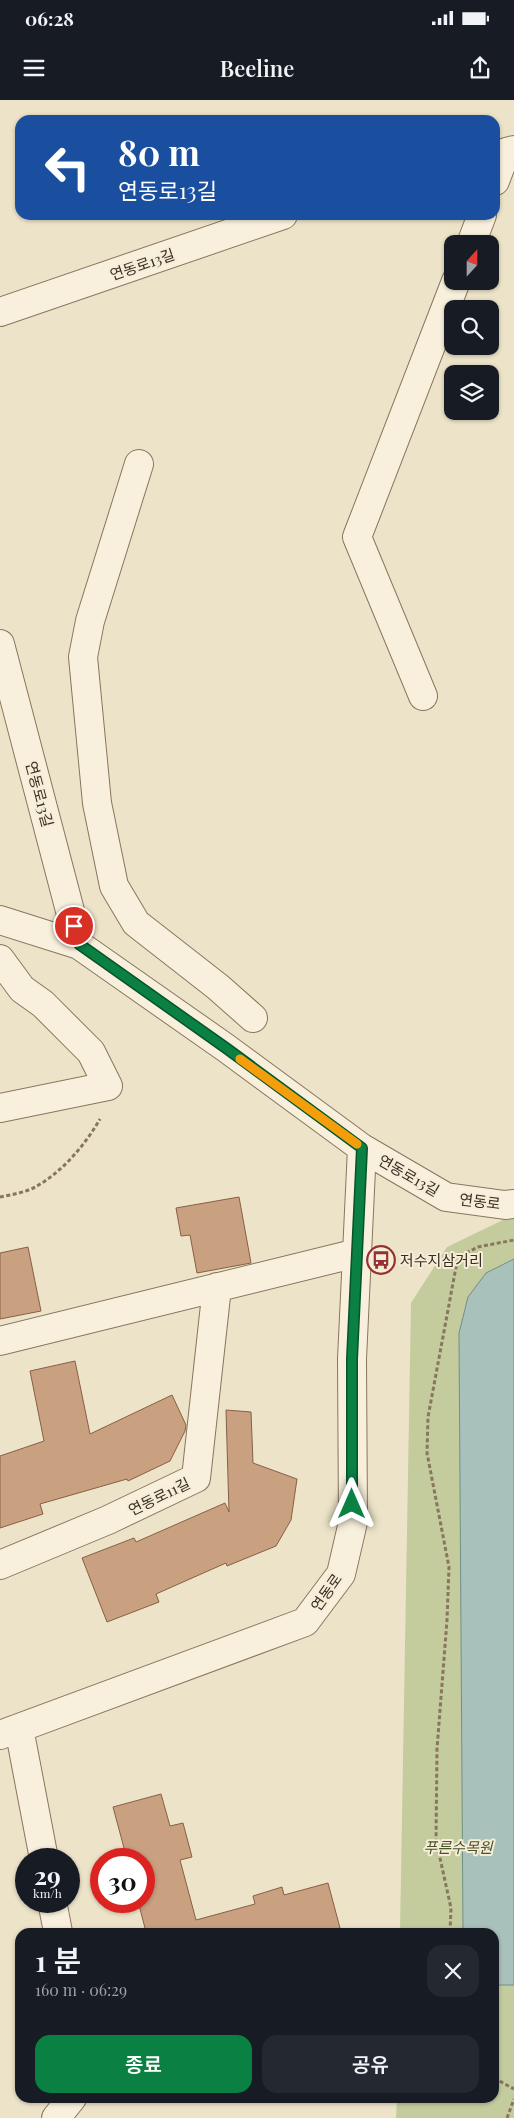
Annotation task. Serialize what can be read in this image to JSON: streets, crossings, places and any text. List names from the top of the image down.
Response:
{
  "streets": {
    "street": ["연동로13길", "연동로", "연동로11길"]
  },
  "crossings": [
    ["연동로13길", "연동로"]
  ],
  "parks": ["푸른수목원"],
  "places": {
    "bus stop": ["저수지삼거리"]
  },
  "north": "top",
  "page": {
    "status": "06:28",
    "header": "Beeline",
    "turn": ["80 m", "연동로13길"],
    "speed": "29 km/h",
    "limit": "30",
    "heading": ["1 분", "160 m · 06:29"],
    "buttons": ["종료", "공유"]
  }
}
